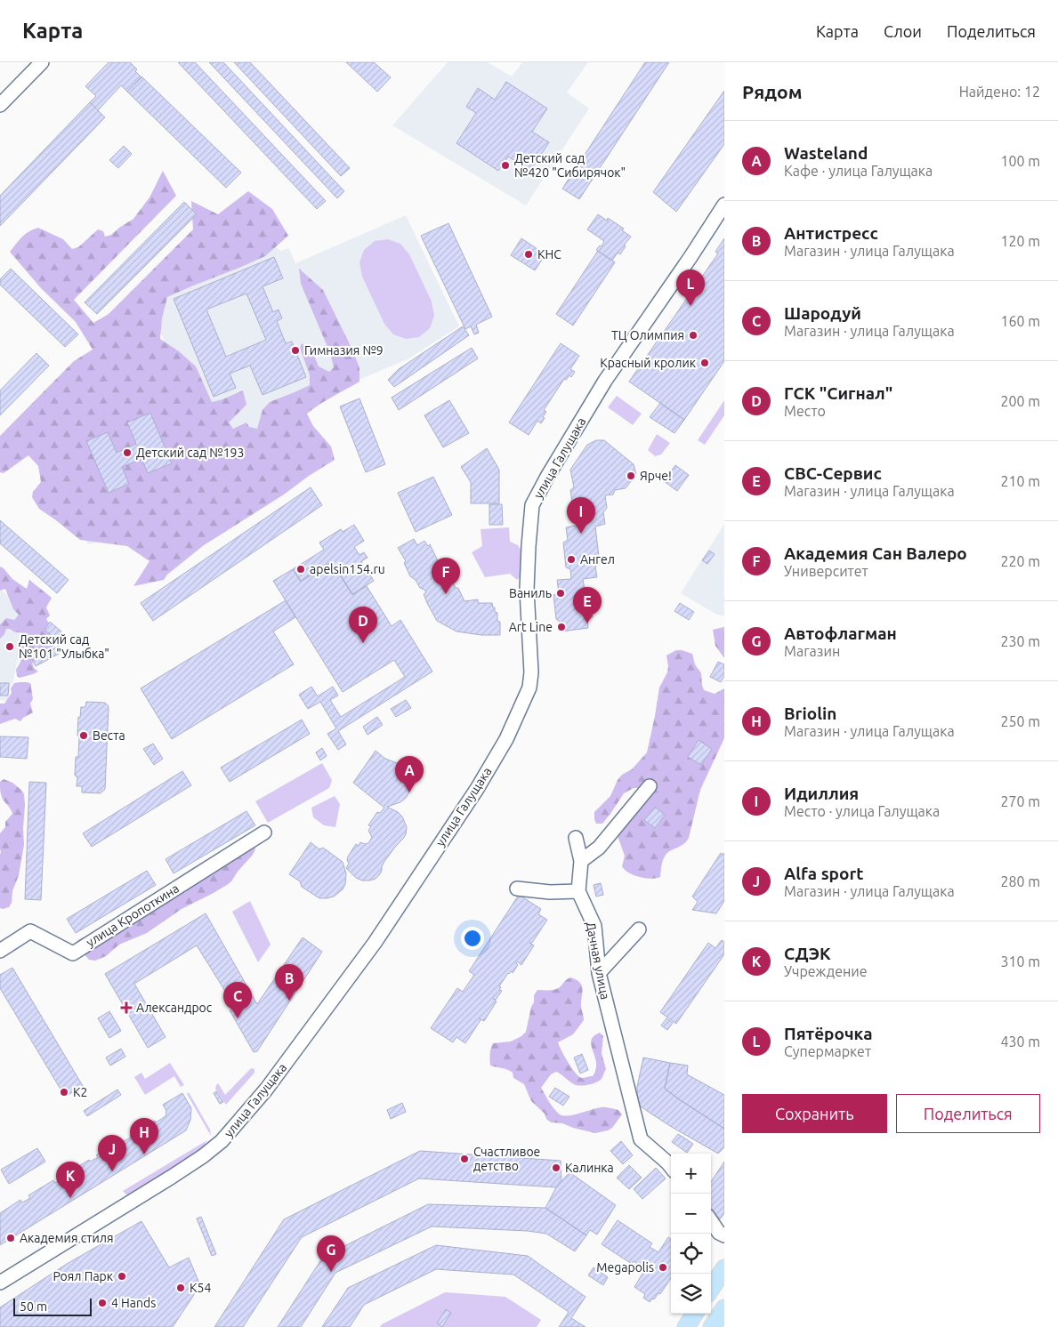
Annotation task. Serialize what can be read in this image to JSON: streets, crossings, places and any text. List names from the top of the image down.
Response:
{
  "streets": {
    "street": ["улица Галущака", "улица Кропоткина", "Дачная улица"]
  },
  "places": {
    "other": [
      "Детский сад №420 \"Сибирячок\"",
      "КНС",
      "ТЦ Олимпия",
      "Гимназия №9",
      "Красный кролик",
      "Детский сад №193",
      "Ярче!",
      "Ангел",
      "apelsin154.ru",
      "Ваниль",
      "Art Line",
      "Детский сад №101 \"Улыбка\"",
      "Веста",
      "К2",
      "Счастливое детство",
      "Калинка",
      "Академия стиля",
      "Megapolis",
      "Роял Парк",
      "К54",
      "4 Hands"
    ],
    "health": ["Александрос"]
  },
  "scale_bar": "50 m",
  "page": {
    "header": "Карта",
    "nav": ["Карта", "Слои", "Поделиться"],
    "heading": ["Рядом", "Найдено: 12"],
    "list": [
      {
        "mark": "A",
        "name": "Wasteland",
        "note": "Кафе · улица Галущака",
        "value": "100 m"
      },
      {
        "mark": "B",
        "name": "Антистресс",
        "note": "Магазин · улица Галущака",
        "value": "120 m"
      },
      {
        "mark": "C",
        "name": "Шародуй",
        "note": "Магазин · улица Галущака",
        "value": "160 m"
      },
      {
        "mark": "D",
        "name": "ГСК \"Сигнал\"",
        "note": "Место",
        "value": "200 m"
      },
      {
        "mark": "E",
        "name": "СВС-Сервис",
        "note": "Магазин · улица Галущака",
        "value": "210 m"
      },
      {
        "mark": "F",
        "name": "Академия Сан Валеро",
        "note": "Университет",
        "value": "220 m"
      },
      {
        "mark": "G",
        "name": "Автофлагман",
        "note": "Магазин",
        "value": "230 m"
      },
      {
        "mark": "H",
        "name": "Briolin",
        "note": "Магазин · улица Галущака",
        "value": "250 m"
      },
      {
        "mark": "I",
        "name": "Идиллия",
        "note": "Место · улица Галущака",
        "value": "270 m"
      },
      {
        "mark": "J",
        "name": "Alfa sport",
        "note": "Магазин · улица Галущака",
        "value": "280 m"
      },
      {
        "mark": "K",
        "name": "СДЭК",
        "note": "Учреждение",
        "value": "310 m"
      },
      {
        "mark": "L",
        "name": "Пятёрочка",
        "note": "Супермаркет",
        "value": "430 m"
      }
    ],
    "pins": [
      "L",
      "I",
      "F",
      "E",
      "D",
      "A",
      "B",
      "C",
      "H",
      "J",
      "K",
      "G"
    ],
    "buttons": ["Сохранить", "Поделиться"],
    "map_buttons": ["+", "−"],
    "scale": "50 m"
  }
}
